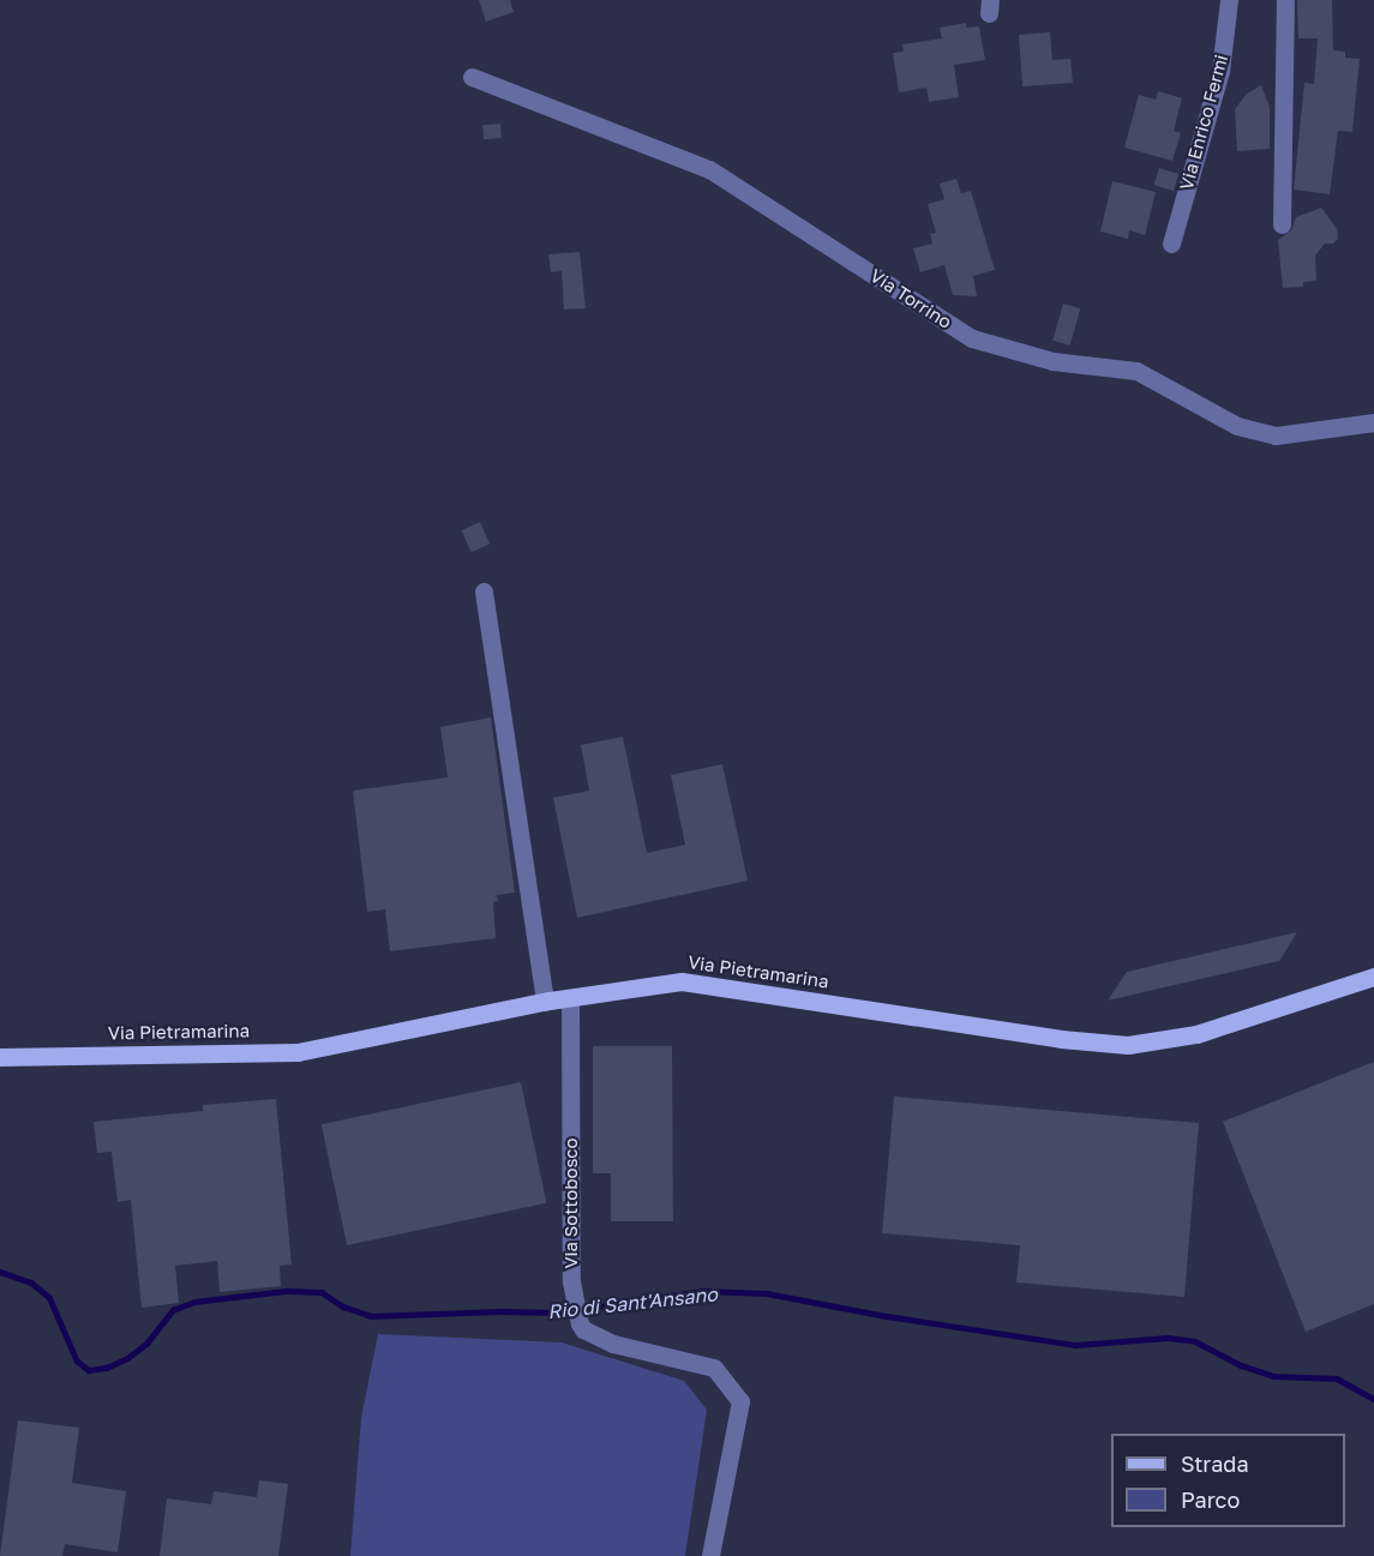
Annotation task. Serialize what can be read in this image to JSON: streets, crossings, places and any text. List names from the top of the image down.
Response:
{
  "streets": {
    "main road": ["Via Pietramarina"],
    "street": ["Via Enrico Fermi", "Via Torrino", "Via Sottobosco"]
  },
  "crossings": [
    ["Via Pietramarina", "Via Sottobosco"]
  ],
  "water": ["Rio di Sant'Ansano"],
  "legend": ["Strada", "Parco"]
}
